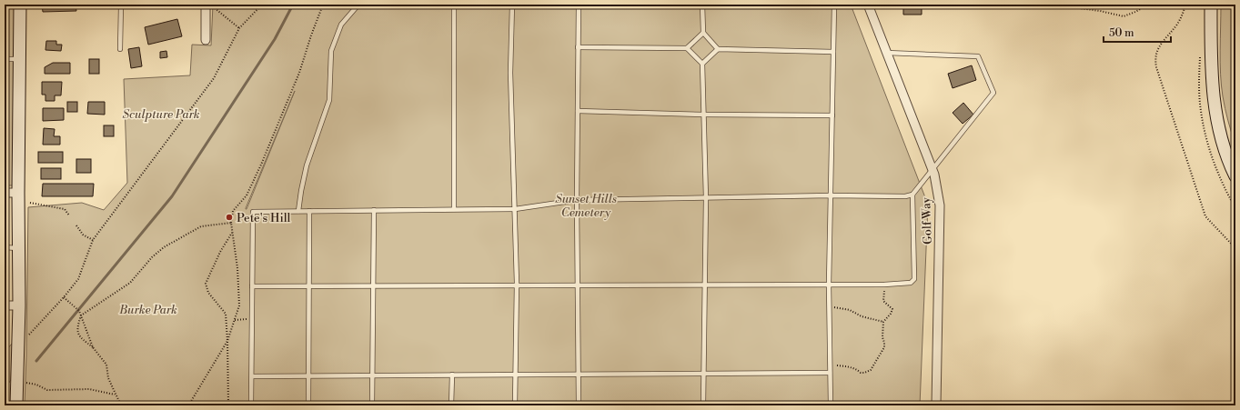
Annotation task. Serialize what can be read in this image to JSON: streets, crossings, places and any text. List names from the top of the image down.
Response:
{
  "streets": {
    "street": ["Golf Way"]
  },
  "parks": ["Sculpture Park", "Sunset Hills Cemetery", "Burke Park"],
  "places": ["Pete's Hill"],
  "scale_bar": "50 m"
}
